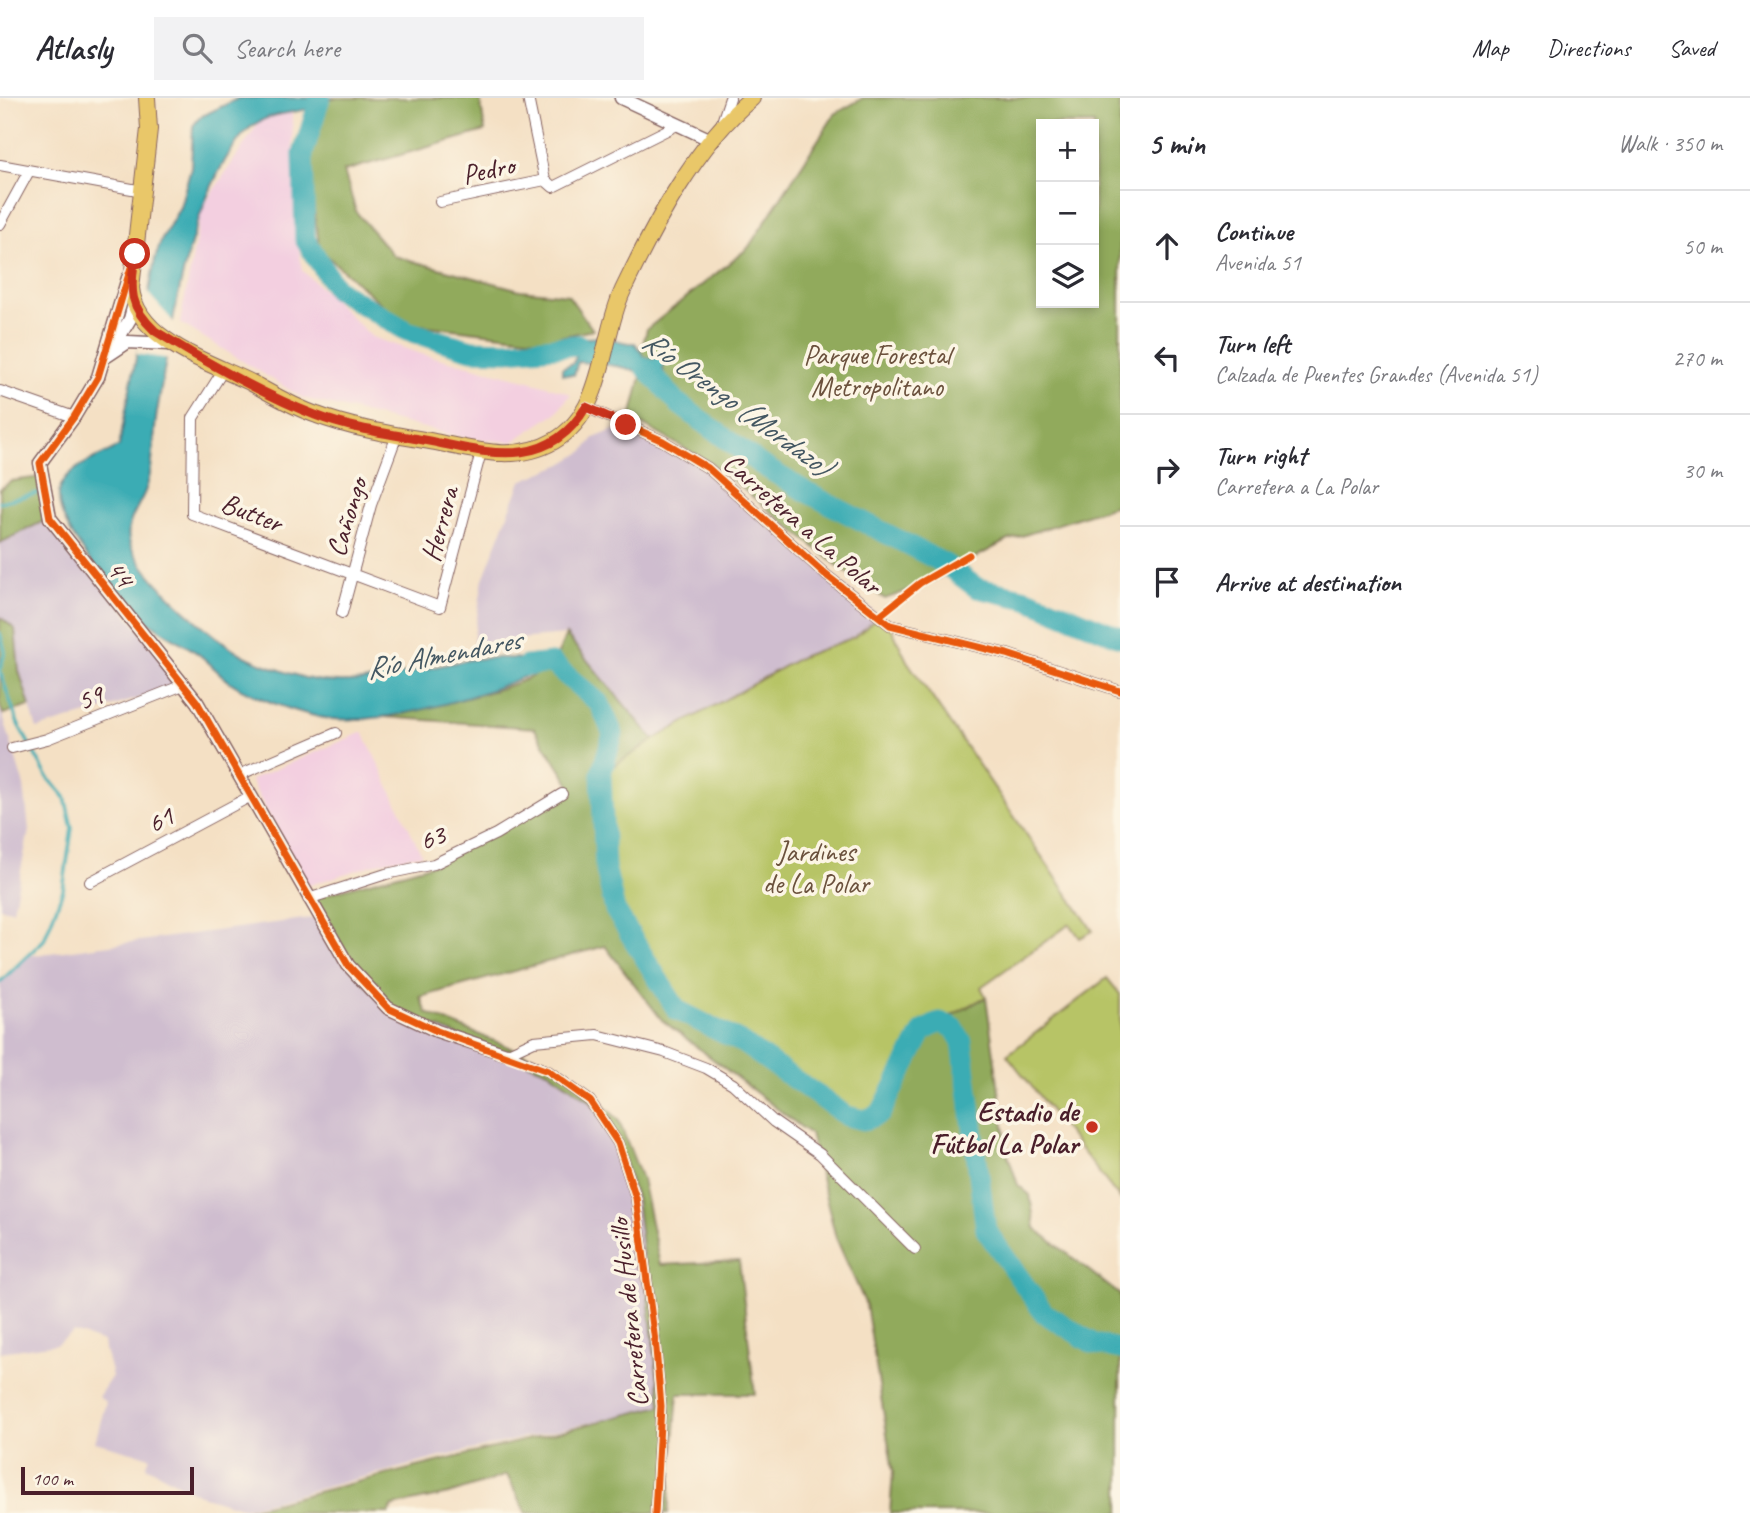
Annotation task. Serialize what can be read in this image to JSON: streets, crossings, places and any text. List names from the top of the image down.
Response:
{
  "streets": {
    "street": [
      "Pedro",
      "Butter",
      "Cañongo",
      "Carretera a La Polar",
      "Herrera",
      "44",
      "59",
      "61",
      "63",
      "Carretera de Husillo"
    ]
  },
  "crossings": [
    ["Butter", "Cañongo"],
    ["Butter", "Herrera"],
    ["44", "59"],
    ["44", "61"],
    ["44", "63"],
    ["44", "Carretera de Husillo"],
    ["63", "Carretera de Husillo"]
  ],
  "water": ["Río Orengo (Mordazo)", "Río Almendares"],
  "parks": ["Parque Forestal Metropolitano", "Jardines de La Polar"],
  "places": ["Estadio de Fútbol La Polar"],
  "scale_bar": "100 m",
  "page": {
    "header": "Atlasly",
    "search": "Search here",
    "nav": ["Map", "Directions", "Saved"],
    "heading": ["5 min", "Walk · 350 m"],
    "map_buttons": ["+", "−"],
    "list": [
      ["Continue", "Avenida 51", "50 m"],
      ["Turn left", "Calzada de Puentes Grandes (Avenida 51)", "270 m"],
      ["Turn right", "Carretera a La Polar", "30 m"],
      "Arrive at destination"
    ],
    "scale": "100 m"
  }
}
